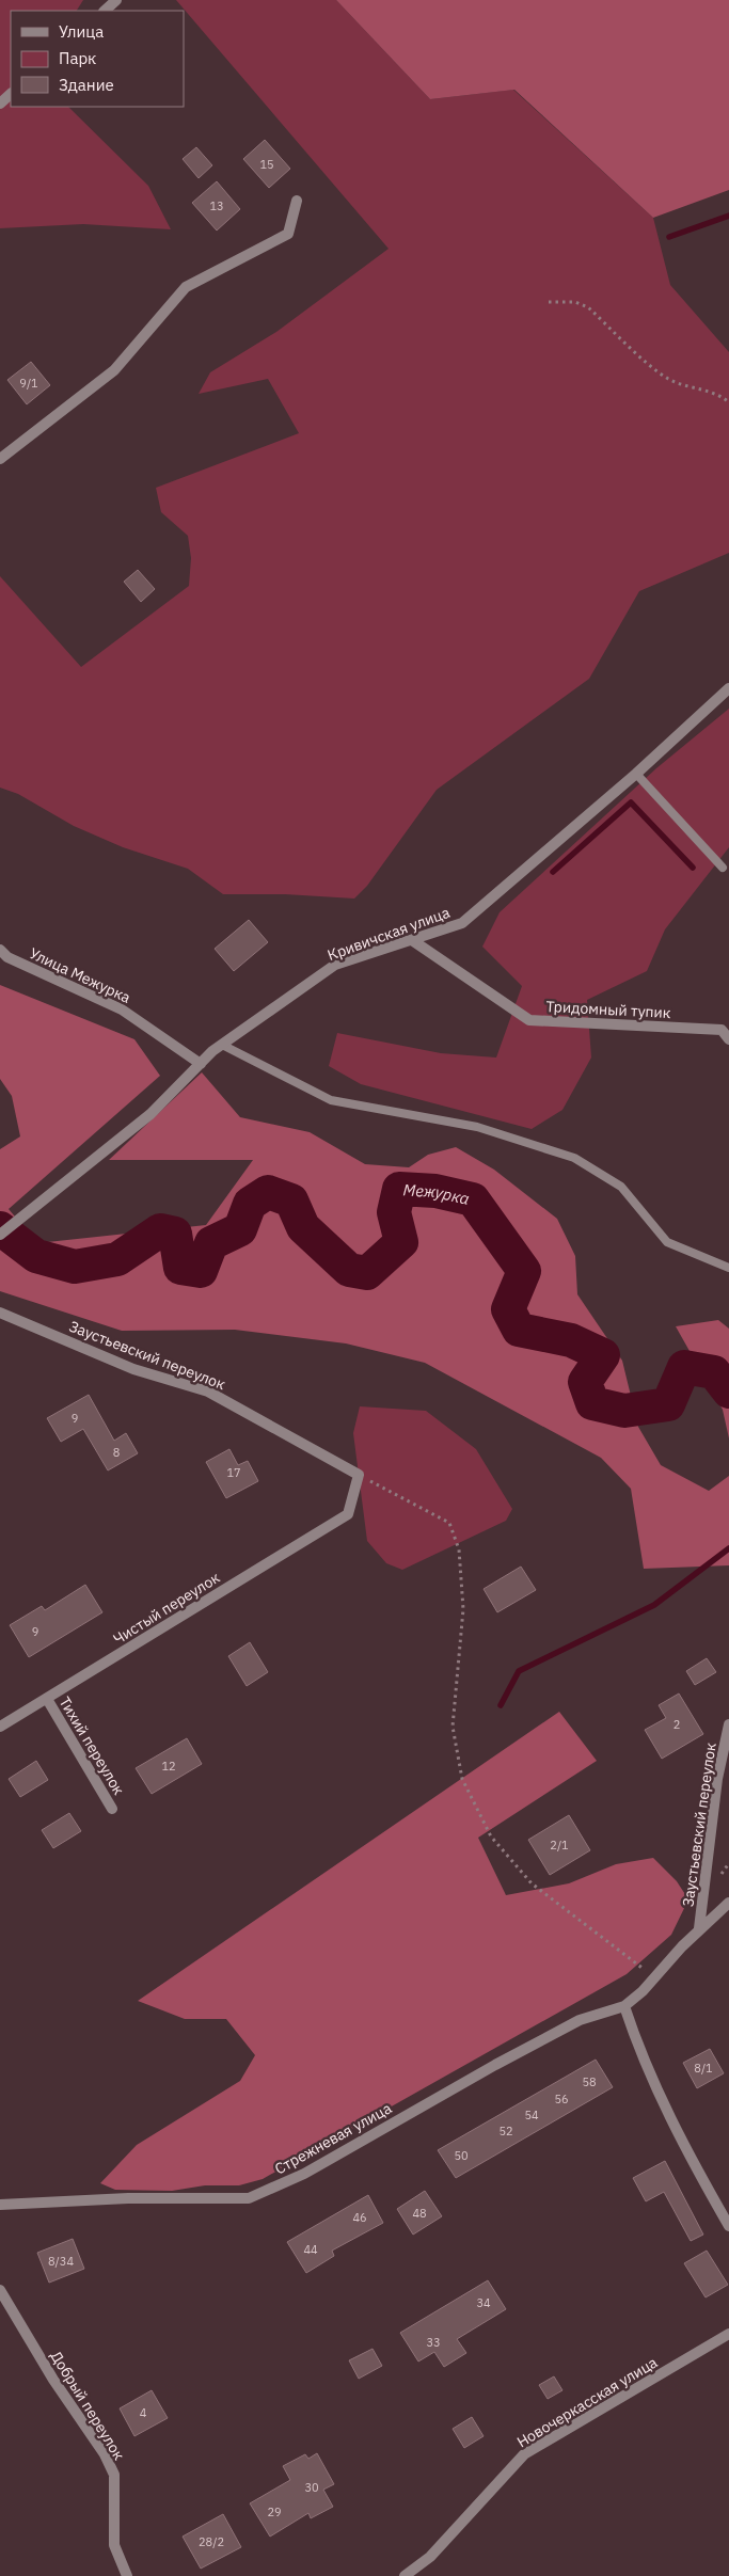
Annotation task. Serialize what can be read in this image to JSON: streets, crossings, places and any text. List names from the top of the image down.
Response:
{
  "streets": {
    "street": [
      "Кривичская улица",
      "Улица Межурка",
      "Тридомный тупик",
      "Заустьевский переулок",
      "Чистый переулок",
      "Тихий переулок",
      "Стрежневая улица",
      "Новочеркасская улица",
      "Добрый переулок"
    ]
  },
  "crossings": [
    ["Кривичская улица", "Улица Межурка"],
    ["Кривичская улица", "Тридомный тупик"],
    ["Заустьевский переулок", "Чистый переулок"],
    ["Чистый переулок", "Тихий переулок"]
  ],
  "water": ["Межурка"],
  "house_numbers": [
    "15",
    "13",
    "9/1",
    "9",
    "8",
    "17",
    "9",
    "2",
    "12",
    "2/1",
    "8/1",
    "58",
    "56",
    "54",
    "52",
    "50",
    "48",
    "46",
    "44",
    "8/34",
    "34",
    "33",
    "4",
    "30",
    "29",
    "28/2"
  ],
  "legend": ["Улица", "Парк", "Здание"]
}
